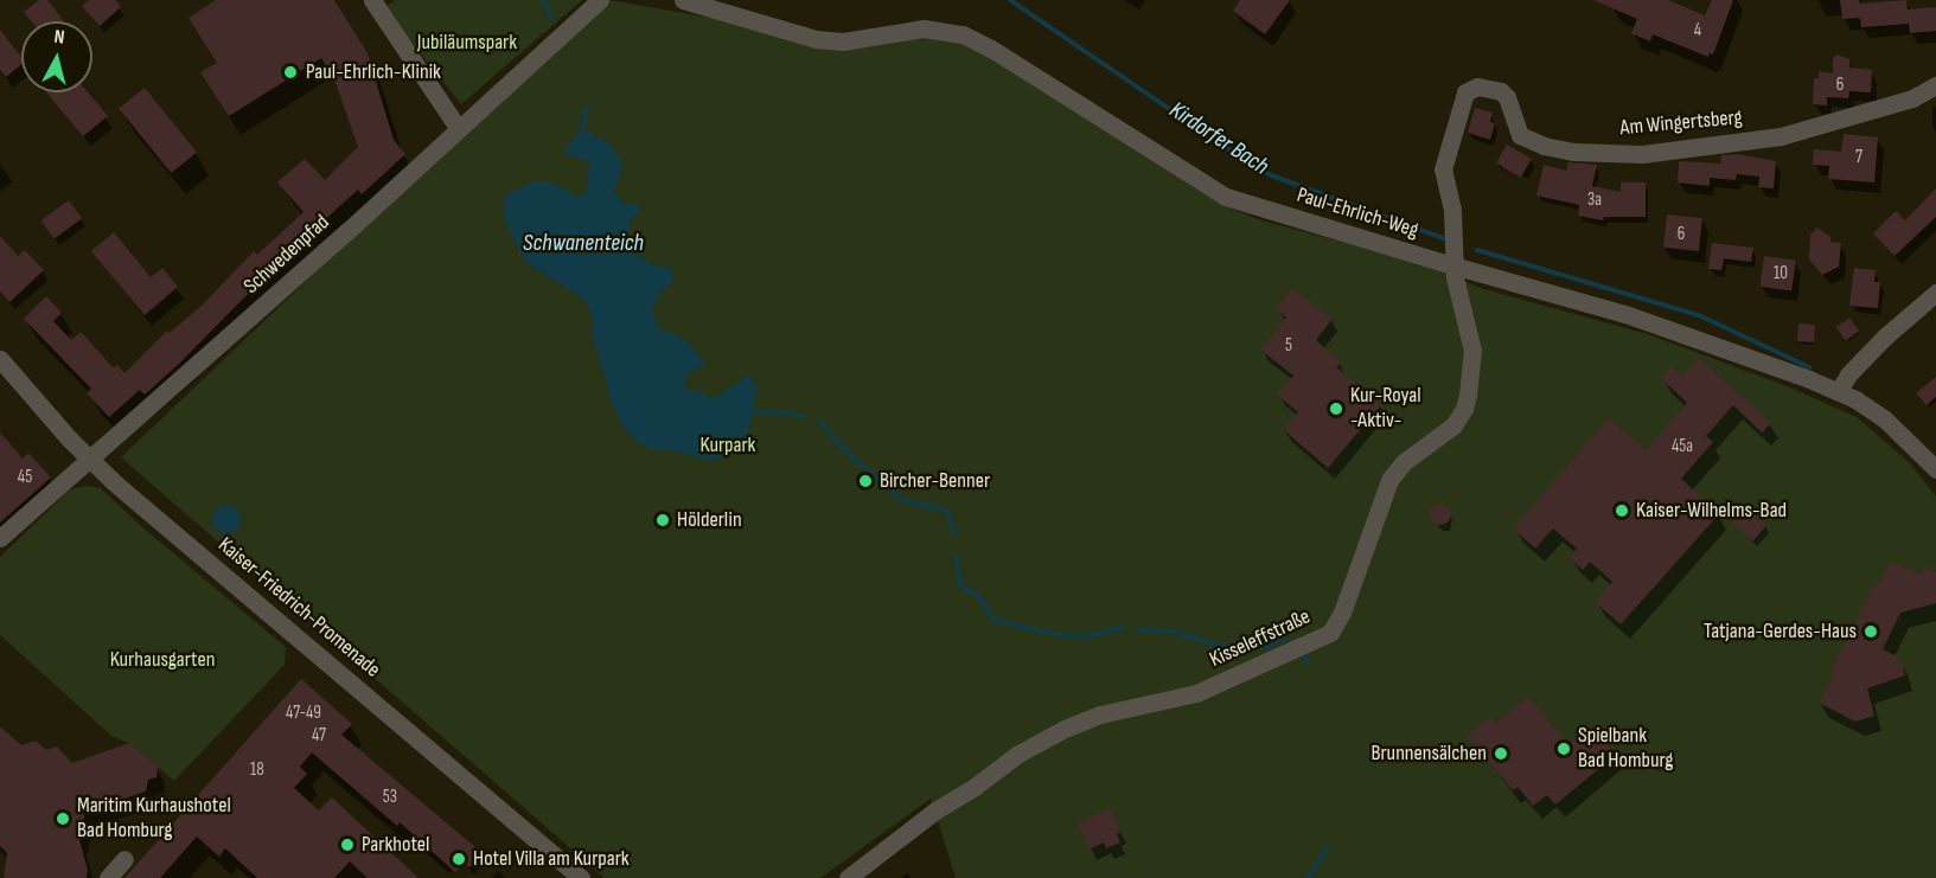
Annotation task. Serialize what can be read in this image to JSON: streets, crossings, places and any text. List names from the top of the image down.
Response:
{
  "streets": {
    "street": [
      "Am Wingertsberg",
      "Paul-Ehrlich-Weg",
      "Schwedenpfad",
      "Kaiser-Friedrich-Promenade",
      "Kisseleffstraße"
    ]
  },
  "crossings": [
    ["Am Wingertsberg", "Paul-Ehrlich-Weg"],
    ["Am Wingertsberg", "Kisseleffstraße"],
    ["Paul-Ehrlich-Weg", "Kisseleffstraße"],
    ["Schwedenpfad", "Kaiser-Friedrich-Promenade"]
  ],
  "water": ["Kirdorfer Bach", "Schwanenteich"],
  "parks": ["Jubiläumspark", "Kurpark", "Kurhausgarten"],
  "places": [
    "Paul-Ehrlich-Klinik",
    "Kur-Royal -Aktiv-",
    "Bircher-Benner",
    "Kaiser-Wilhelms-Bad",
    "Hölderlin",
    "Tatjana-Gerdes-Haus",
    "Spielbank Bad Homburg",
    "Brunnensälchen",
    "Maritim Kurhaushotel Bad Homburg",
    "Parkhotel",
    "Hotel Villa am Kurpark"
  ],
  "house_numbers": [
    "4",
    "6",
    "7",
    "3a",
    "6",
    "10",
    "5",
    "45a",
    "45",
    "47-49",
    "47",
    "18",
    "53"
  ],
  "north": "top"
}
